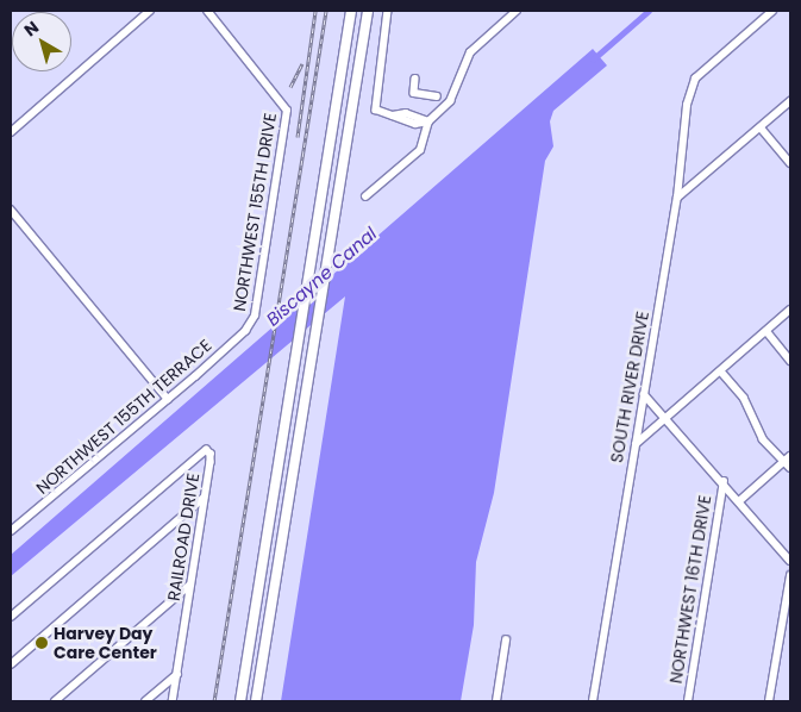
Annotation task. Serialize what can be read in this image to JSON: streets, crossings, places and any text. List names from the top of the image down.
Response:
{
  "streets": {
    "street": [
      "NORTHWEST 155TH DRIVE",
      "SOUTH RIVER DRIVE",
      "NORTHWEST 155TH TERRACE",
      "RAILROAD DRIVE",
      "NORTHWEST 16TH DRIVE"
    ]
  },
  "crossings": [
    ["NORTHWEST 155TH DRIVE", "NORTHWEST 155TH TERRACE"]
  ],
  "water": ["Biscayne Canal"],
  "places": ["Harvey Day Care Center"],
  "north": "top left"
}
